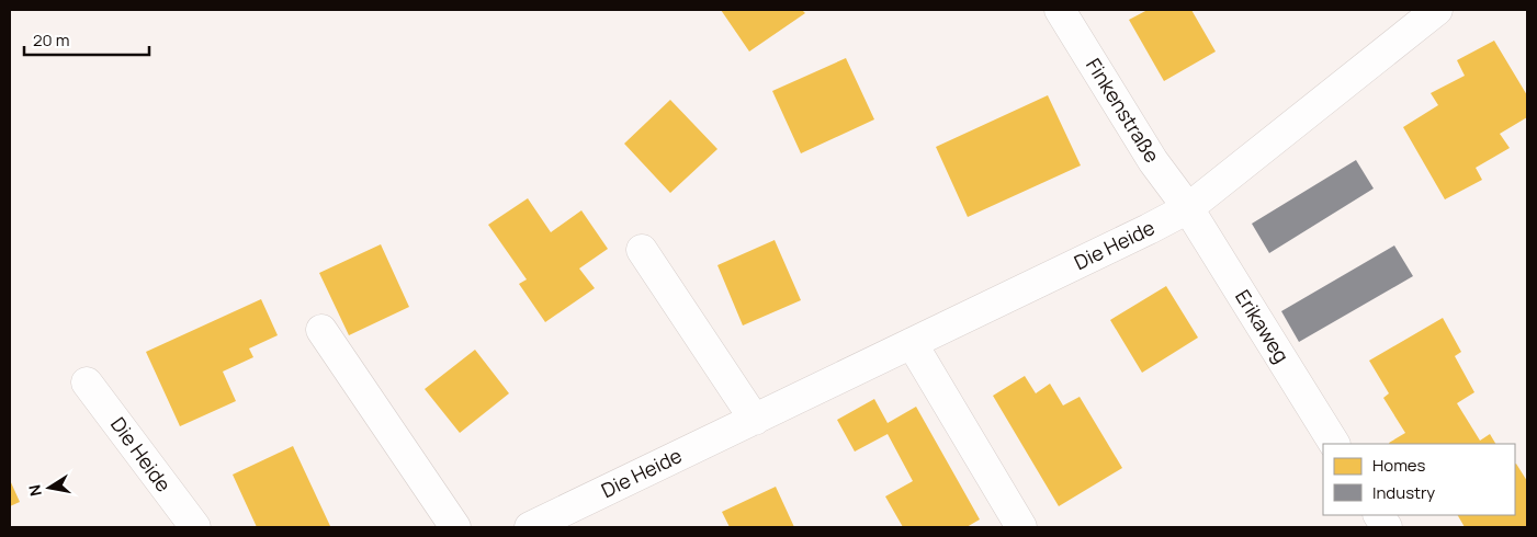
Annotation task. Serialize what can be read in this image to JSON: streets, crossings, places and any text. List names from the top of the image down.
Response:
{
  "streets": {
    "street": ["Finkenstraße", "Die Heide", "Erikaweg"]
  },
  "crossings": [
    ["Finkenstraße", "Die Heide"],
    ["Finkenstraße", "Erikaweg"],
    ["Die Heide", "Erikaweg"]
  ],
  "legend": ["Homes", "Industry"],
  "scale_bar": "20 m",
  "north": "left"
}
